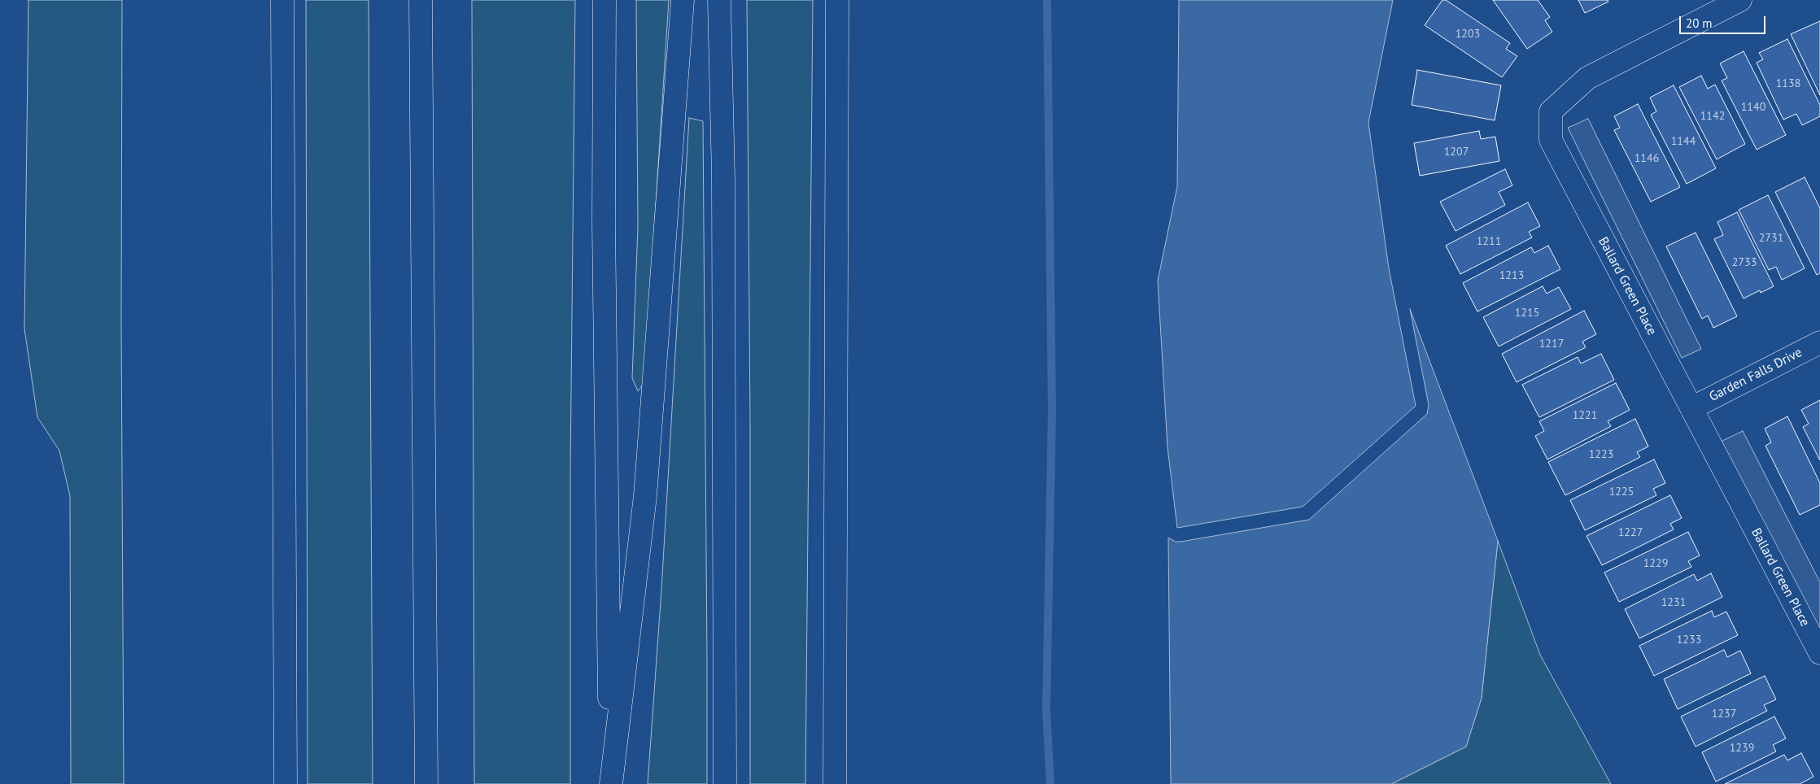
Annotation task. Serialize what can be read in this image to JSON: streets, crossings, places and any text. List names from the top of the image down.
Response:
{
  "streets": {
    "main road": ["Ballard Green Place", "Garden Falls Drive"]
  },
  "crossings": [
    ["Ballard Green Place", "Garden Falls Drive"]
  ],
  "house_numbers": [
    "1203",
    "1138",
    "1140",
    "1142",
    "1144",
    "1207",
    "1146",
    "2731",
    "1211",
    "2733",
    "1213",
    "1215",
    "1217",
    "1221",
    "1223",
    "1225",
    "1227",
    "1229",
    "1231",
    "1233",
    "1237",
    "1239"
  ],
  "scale_bar": "20 m"
}
